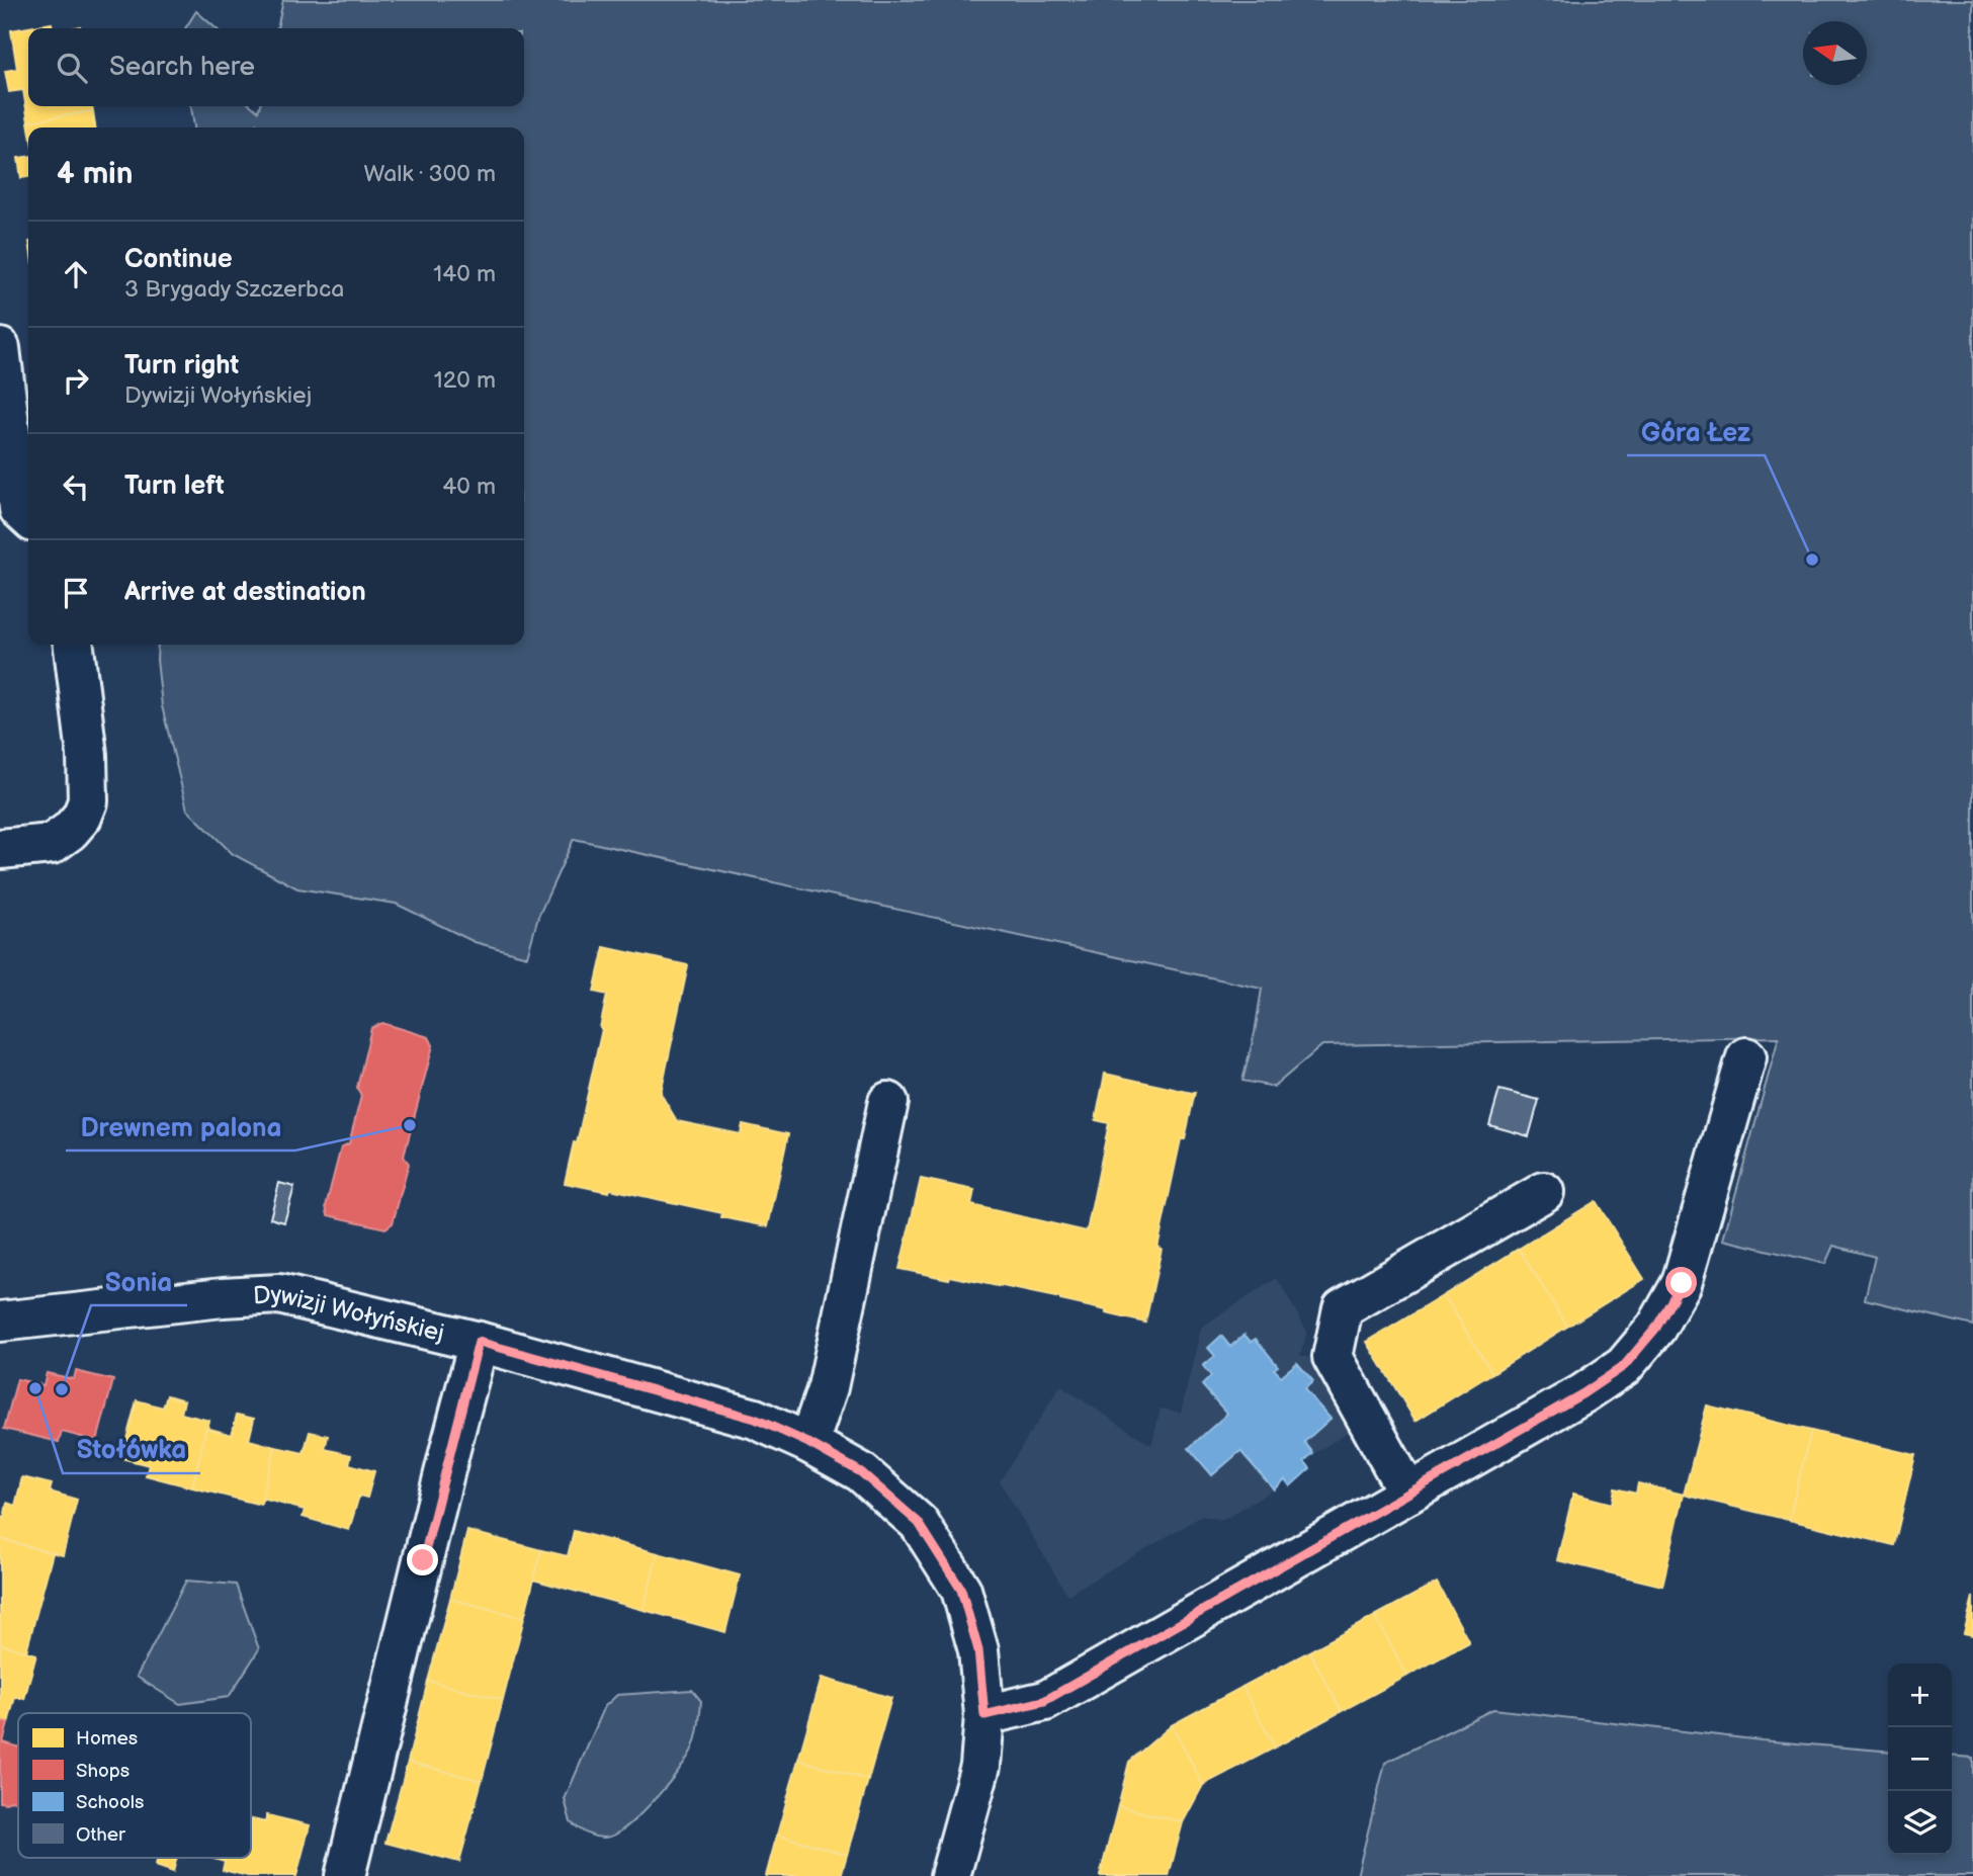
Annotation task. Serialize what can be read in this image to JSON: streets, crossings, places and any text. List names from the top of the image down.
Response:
{
  "streets": {
    "street": ["Dywizji Wołyńskiej"]
  },
  "places": [
    "Góra Łez",
    "Drewnem palona",
    "Stołówka",
    "Sonia"
  ],
  "legend": [
    "Homes",
    "Shops",
    "Schools",
    "Other"
  ],
  "north": "left",
  "page": {
    "search": "Search here",
    "heading": ["4 min", "Walk · 300 m"],
    "list": [
      ["Continue", "3 Brygady Szczerbca", "140 m"],
      ["Turn right", "Dywizji Wołyńskiej", "120 m"],
      ["Turn left", "40 m"],
      "Arrive at destination"
    ],
    "map_buttons": ["+", "−"]
  }
}
